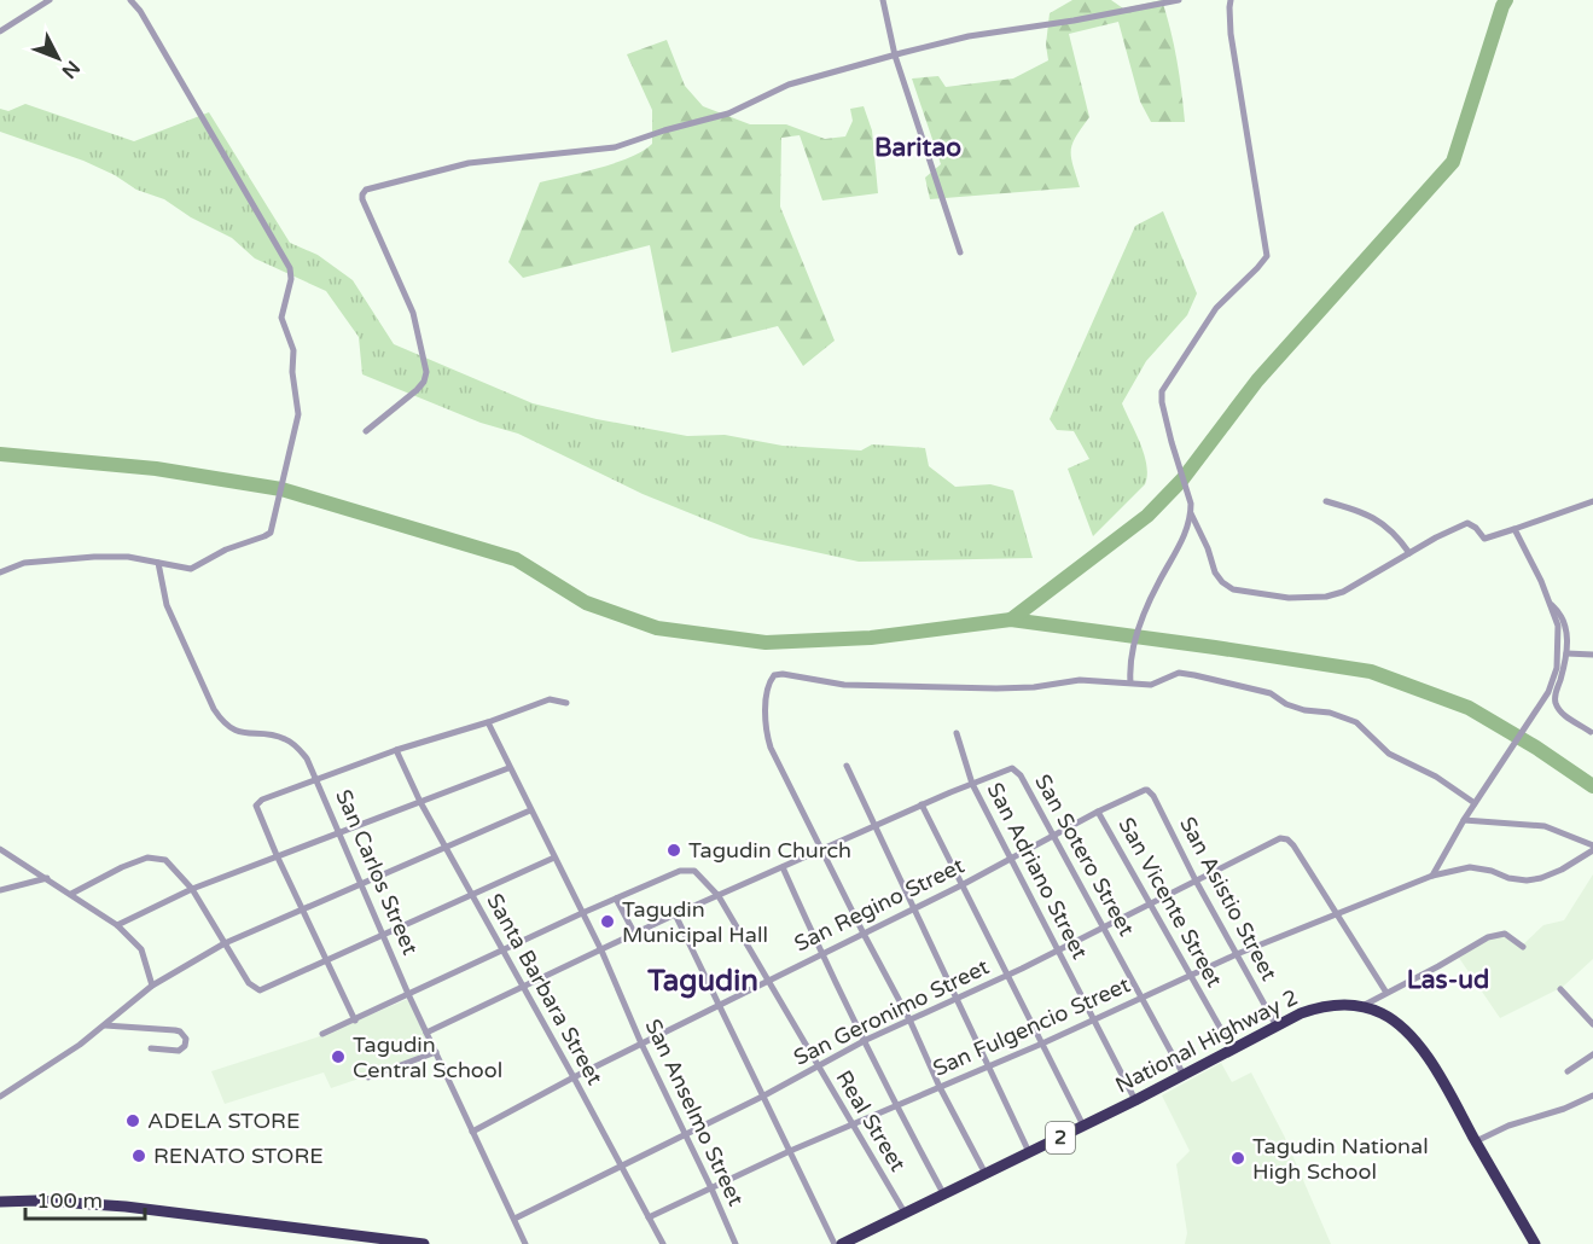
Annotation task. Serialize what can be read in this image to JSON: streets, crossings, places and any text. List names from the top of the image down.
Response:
{
  "streets": {
    "highway": ["National Highway 2", "2"],
    "street": [
      "San Sotero Street",
      "San Adriano Street",
      "San Carlos Street",
      "San Asistio Street",
      "San Vicente Street",
      "San Regino Street",
      "Santa Barbara Street",
      "San Geronimo Street",
      "San Fulgencio Street",
      "San Anselmo Street",
      "Real Street"
    ]
  },
  "crossings": [
    ["San Sotero Street", "San Adriano Street"],
    ["San Sotero Street", "San Regino Street"],
    ["San Sotero Street", "San Geronimo Street"],
    ["San Sotero Street", "San Fulgencio Street"],
    ["San Sotero Street", "National Highway 2"],
    ["San Adriano Street", "San Regino Street"],
    ["San Adriano Street", "San Geronimo Street"],
    ["San Adriano Street", "San Fulgencio Street"],
    ["San Adriano Street", "National Highway 2"],
    ["San Carlos Street", "San Regino Street"],
    ["San Carlos Street", "San Geronimo Street"],
    ["San Asistio Street", "San Regino Street"],
    ["San Asistio Street", "San Geronimo Street"],
    ["San Asistio Street", "San Fulgencio Street"],
    ["San Asistio Street", "National Highway 2"],
    ["San Vicente Street", "San Regino Street"],
    ["San Vicente Street", "San Geronimo Street"],
    ["San Vicente Street", "San Fulgencio Street"],
    ["San Vicente Street", "National Highway 2"],
    ["San Regino Street", "Santa Barbara Street"],
    ["San Regino Street", "San Anselmo Street"],
    ["San Regino Street", "Real Street"],
    ["Santa Barbara Street", "San Geronimo Street"],
    ["Santa Barbara Street", "San Fulgencio Street"],
    ["San Geronimo Street", "San Fulgencio Street"],
    ["San Geronimo Street", "San Anselmo Street"],
    ["San Geronimo Street", "Real Street"],
    ["San Fulgencio Street", "San Anselmo Street"],
    ["San Fulgencio Street", "Real Street"],
    ["National Highway 2", "Real Street"]
  ],
  "districts": ["Baritao", "Las-ud", "Tagudin"],
  "places": [
    "Tagudin Church",
    "Tagudin Municipal Hall",
    "Tagudin Central School",
    "ADELA STORE",
    "RENATO STORE",
    "Tagudin National High School"
  ],
  "scale_bar": "100 m",
  "north": "bottom right"
}
